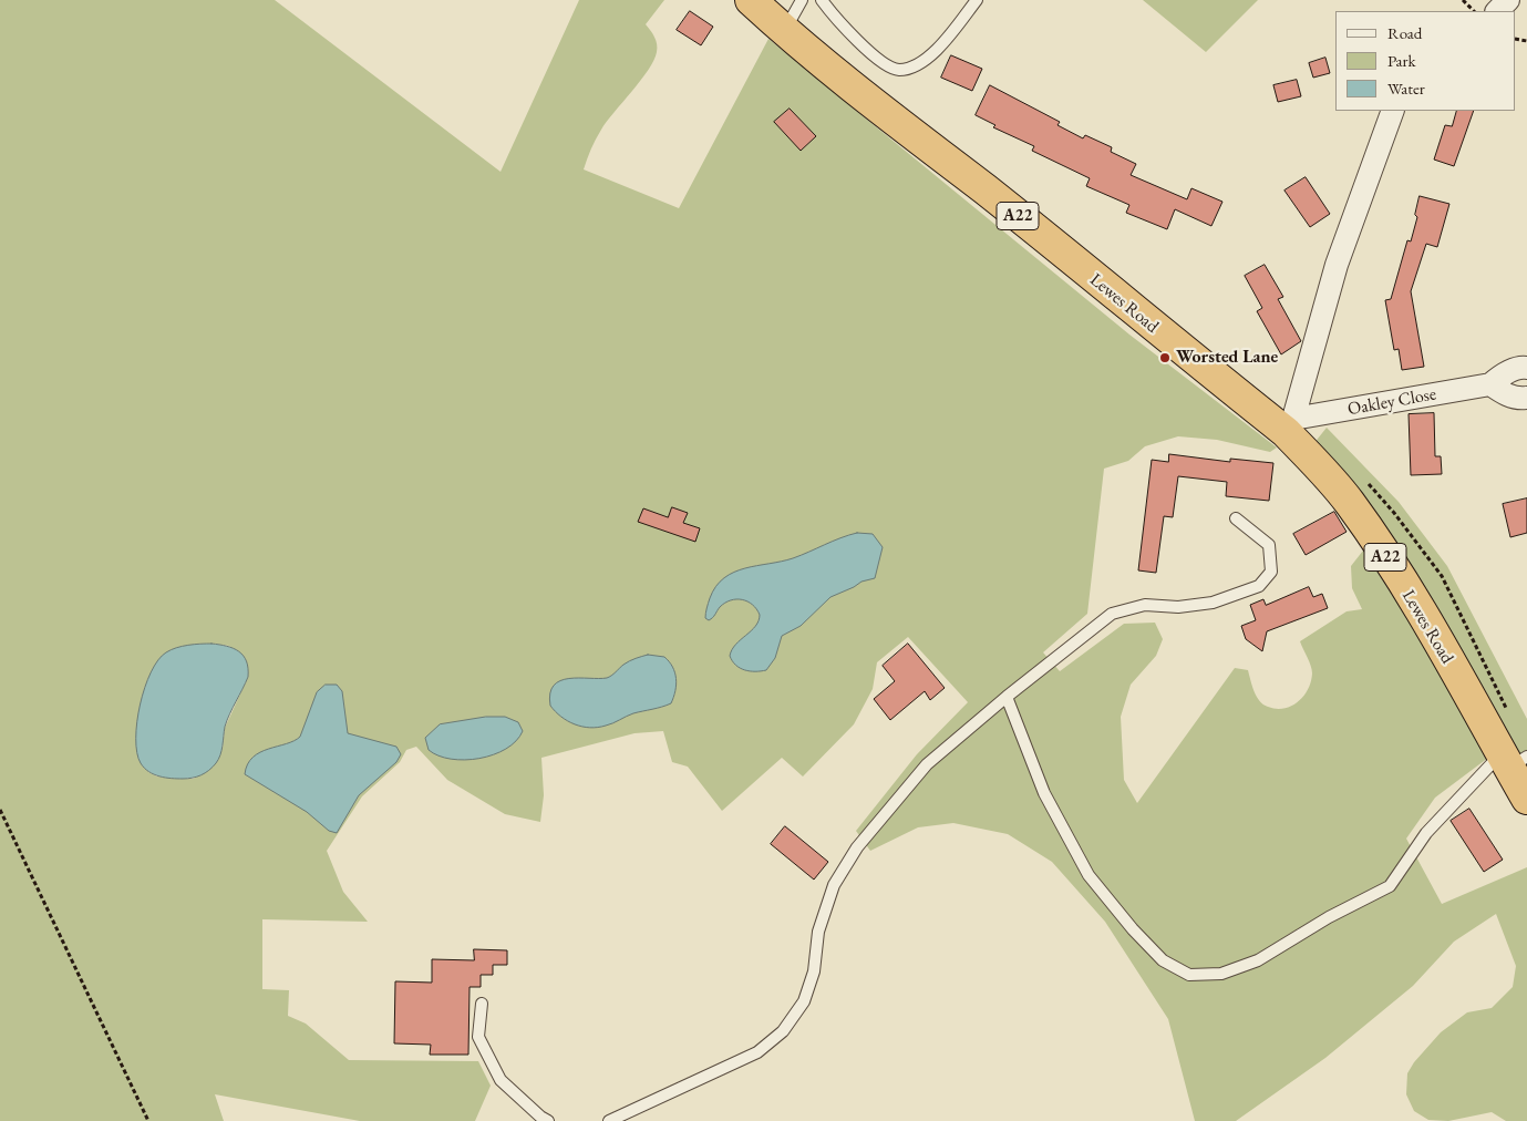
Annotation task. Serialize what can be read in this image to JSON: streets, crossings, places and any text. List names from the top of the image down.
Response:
{
  "streets": {
    "highway": ["A22", "Lewes Road"],
    "street": ["Oakley Close"]
  },
  "crossings": [
    ["Lewes Road", "Oakley Close"]
  ],
  "places": ["Worsted Lane"],
  "legend": ["Road", "Park", "Water"]
}
